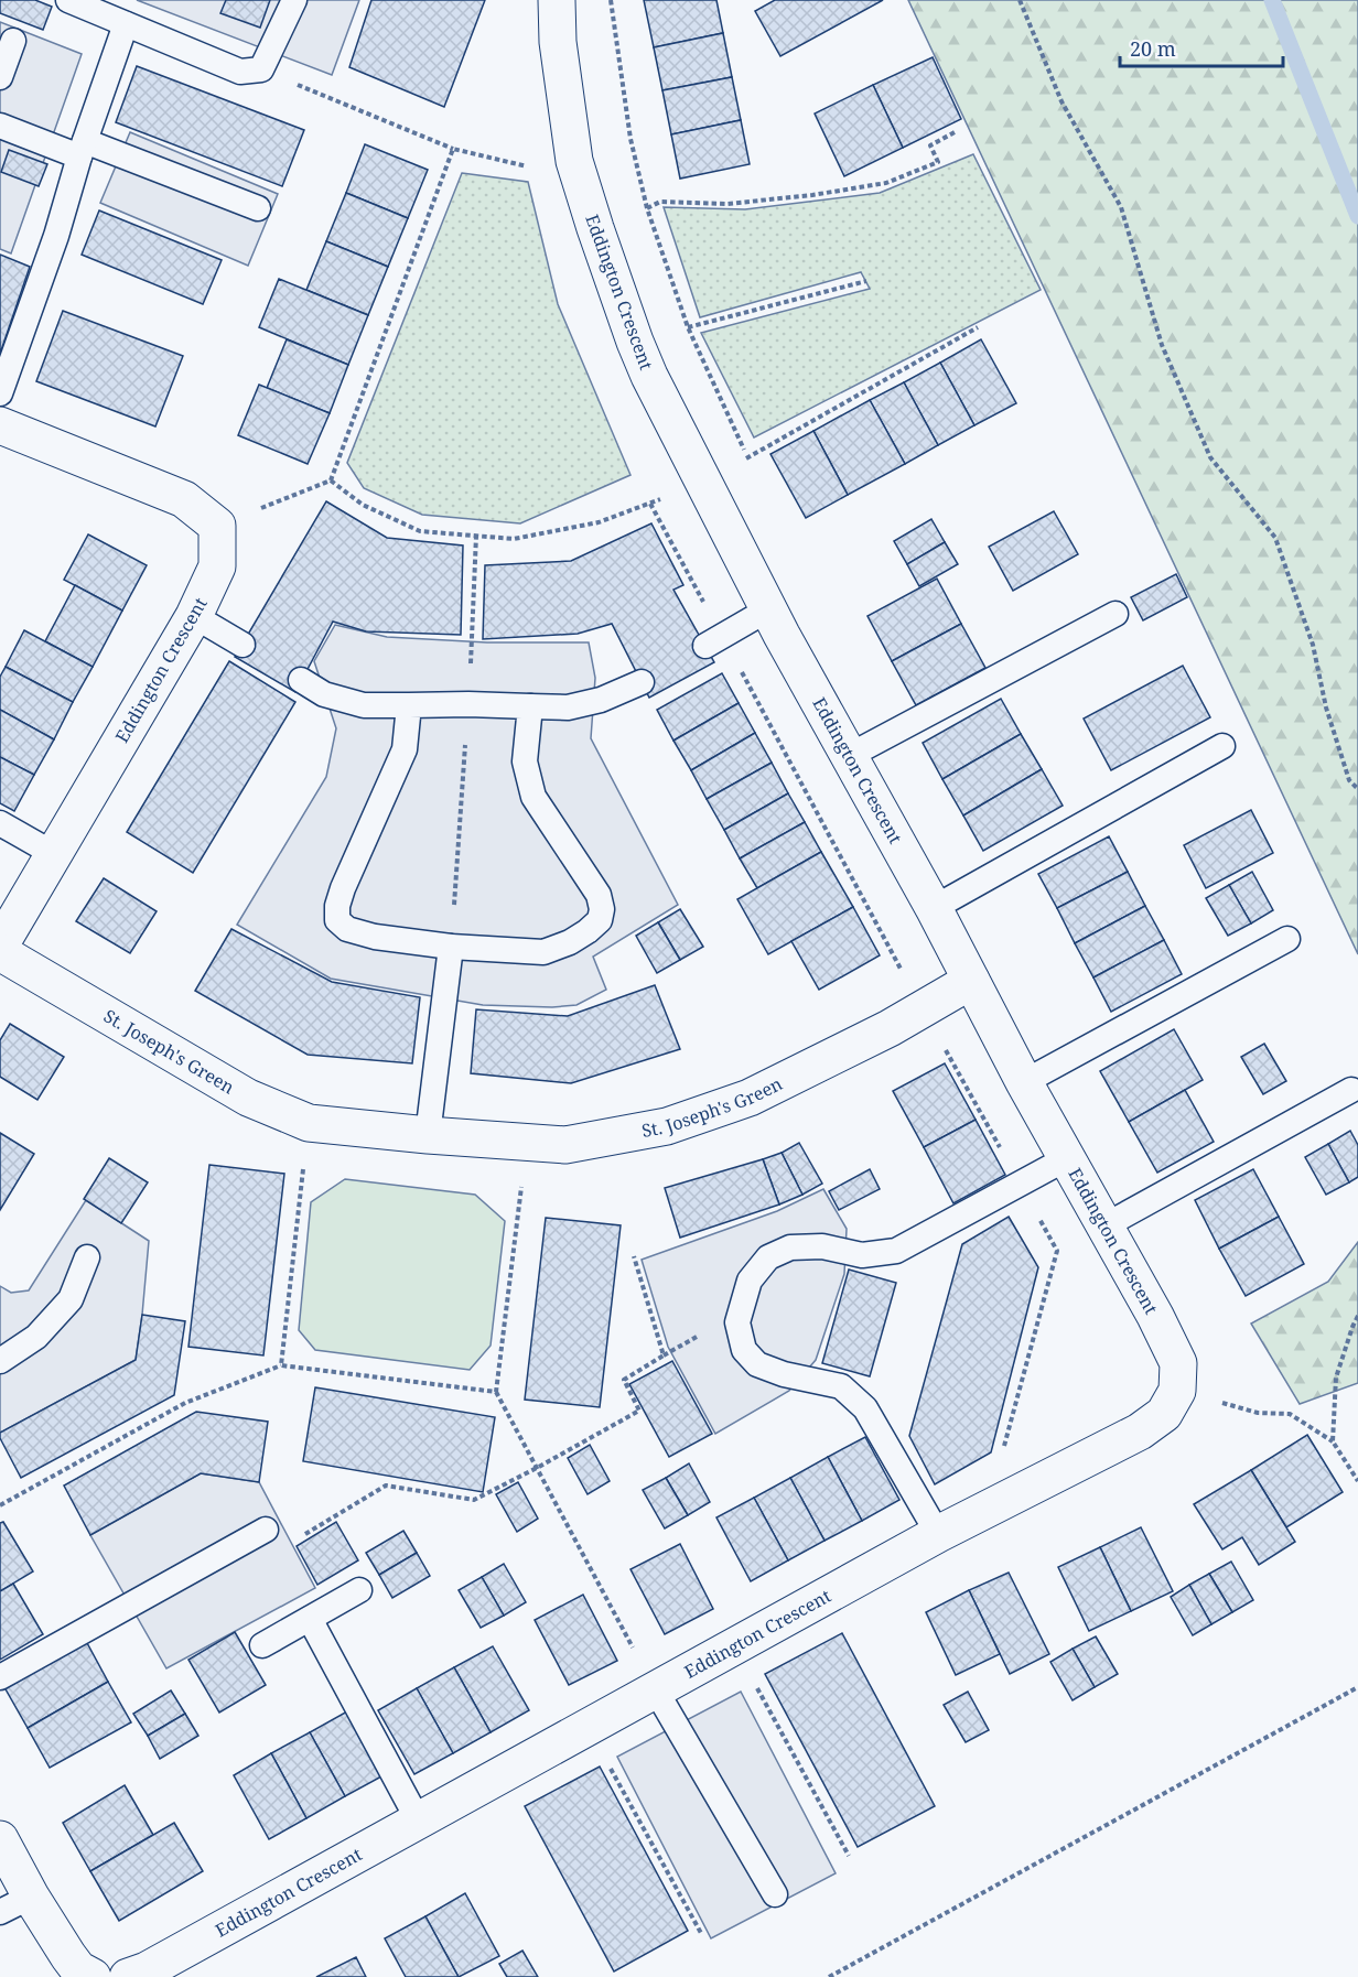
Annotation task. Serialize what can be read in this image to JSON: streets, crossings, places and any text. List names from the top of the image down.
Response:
{
  "streets": {
    "street": ["Eddington Crescent", "St. Joseph's Green"]
  },
  "crossings": [
    ["Eddington Crescent", "St. Joseph's Green"]
  ],
  "scale_bar": "20 m"
}
